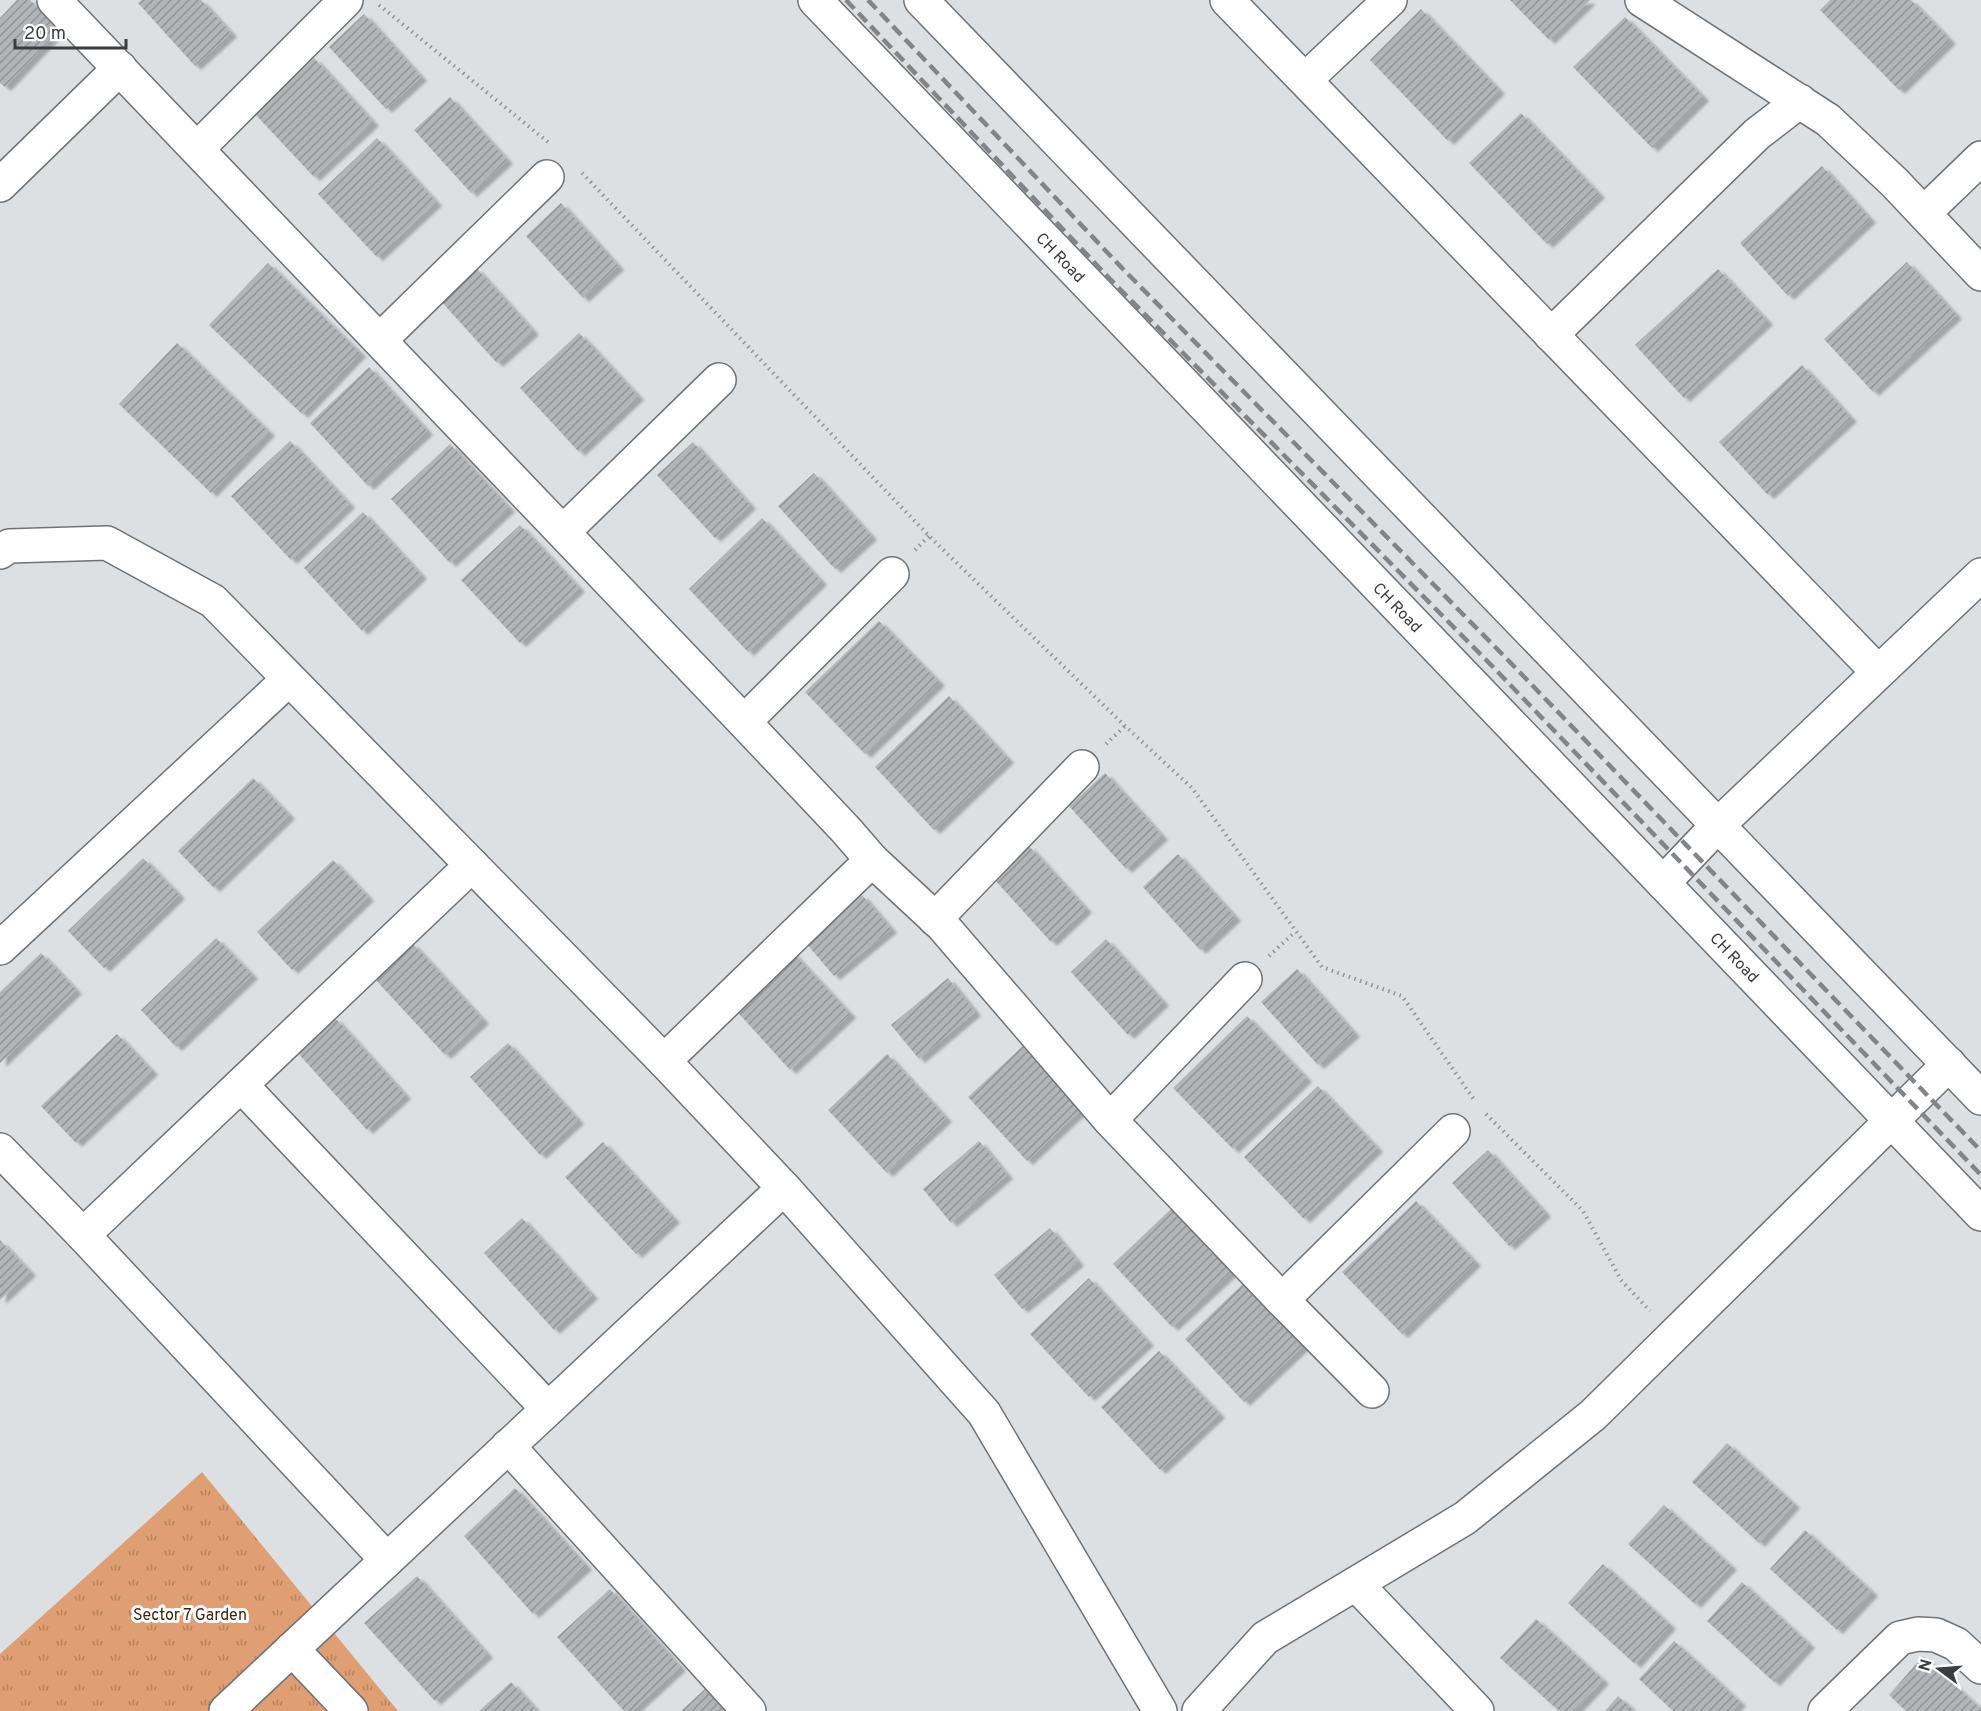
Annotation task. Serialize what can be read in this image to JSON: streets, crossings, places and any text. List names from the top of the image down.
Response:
{
  "streets": {
    "street": ["CH Road"]
  },
  "parks": ["Sector 7 Garden"],
  "scale_bar": "20 m",
  "north": "left"
}
